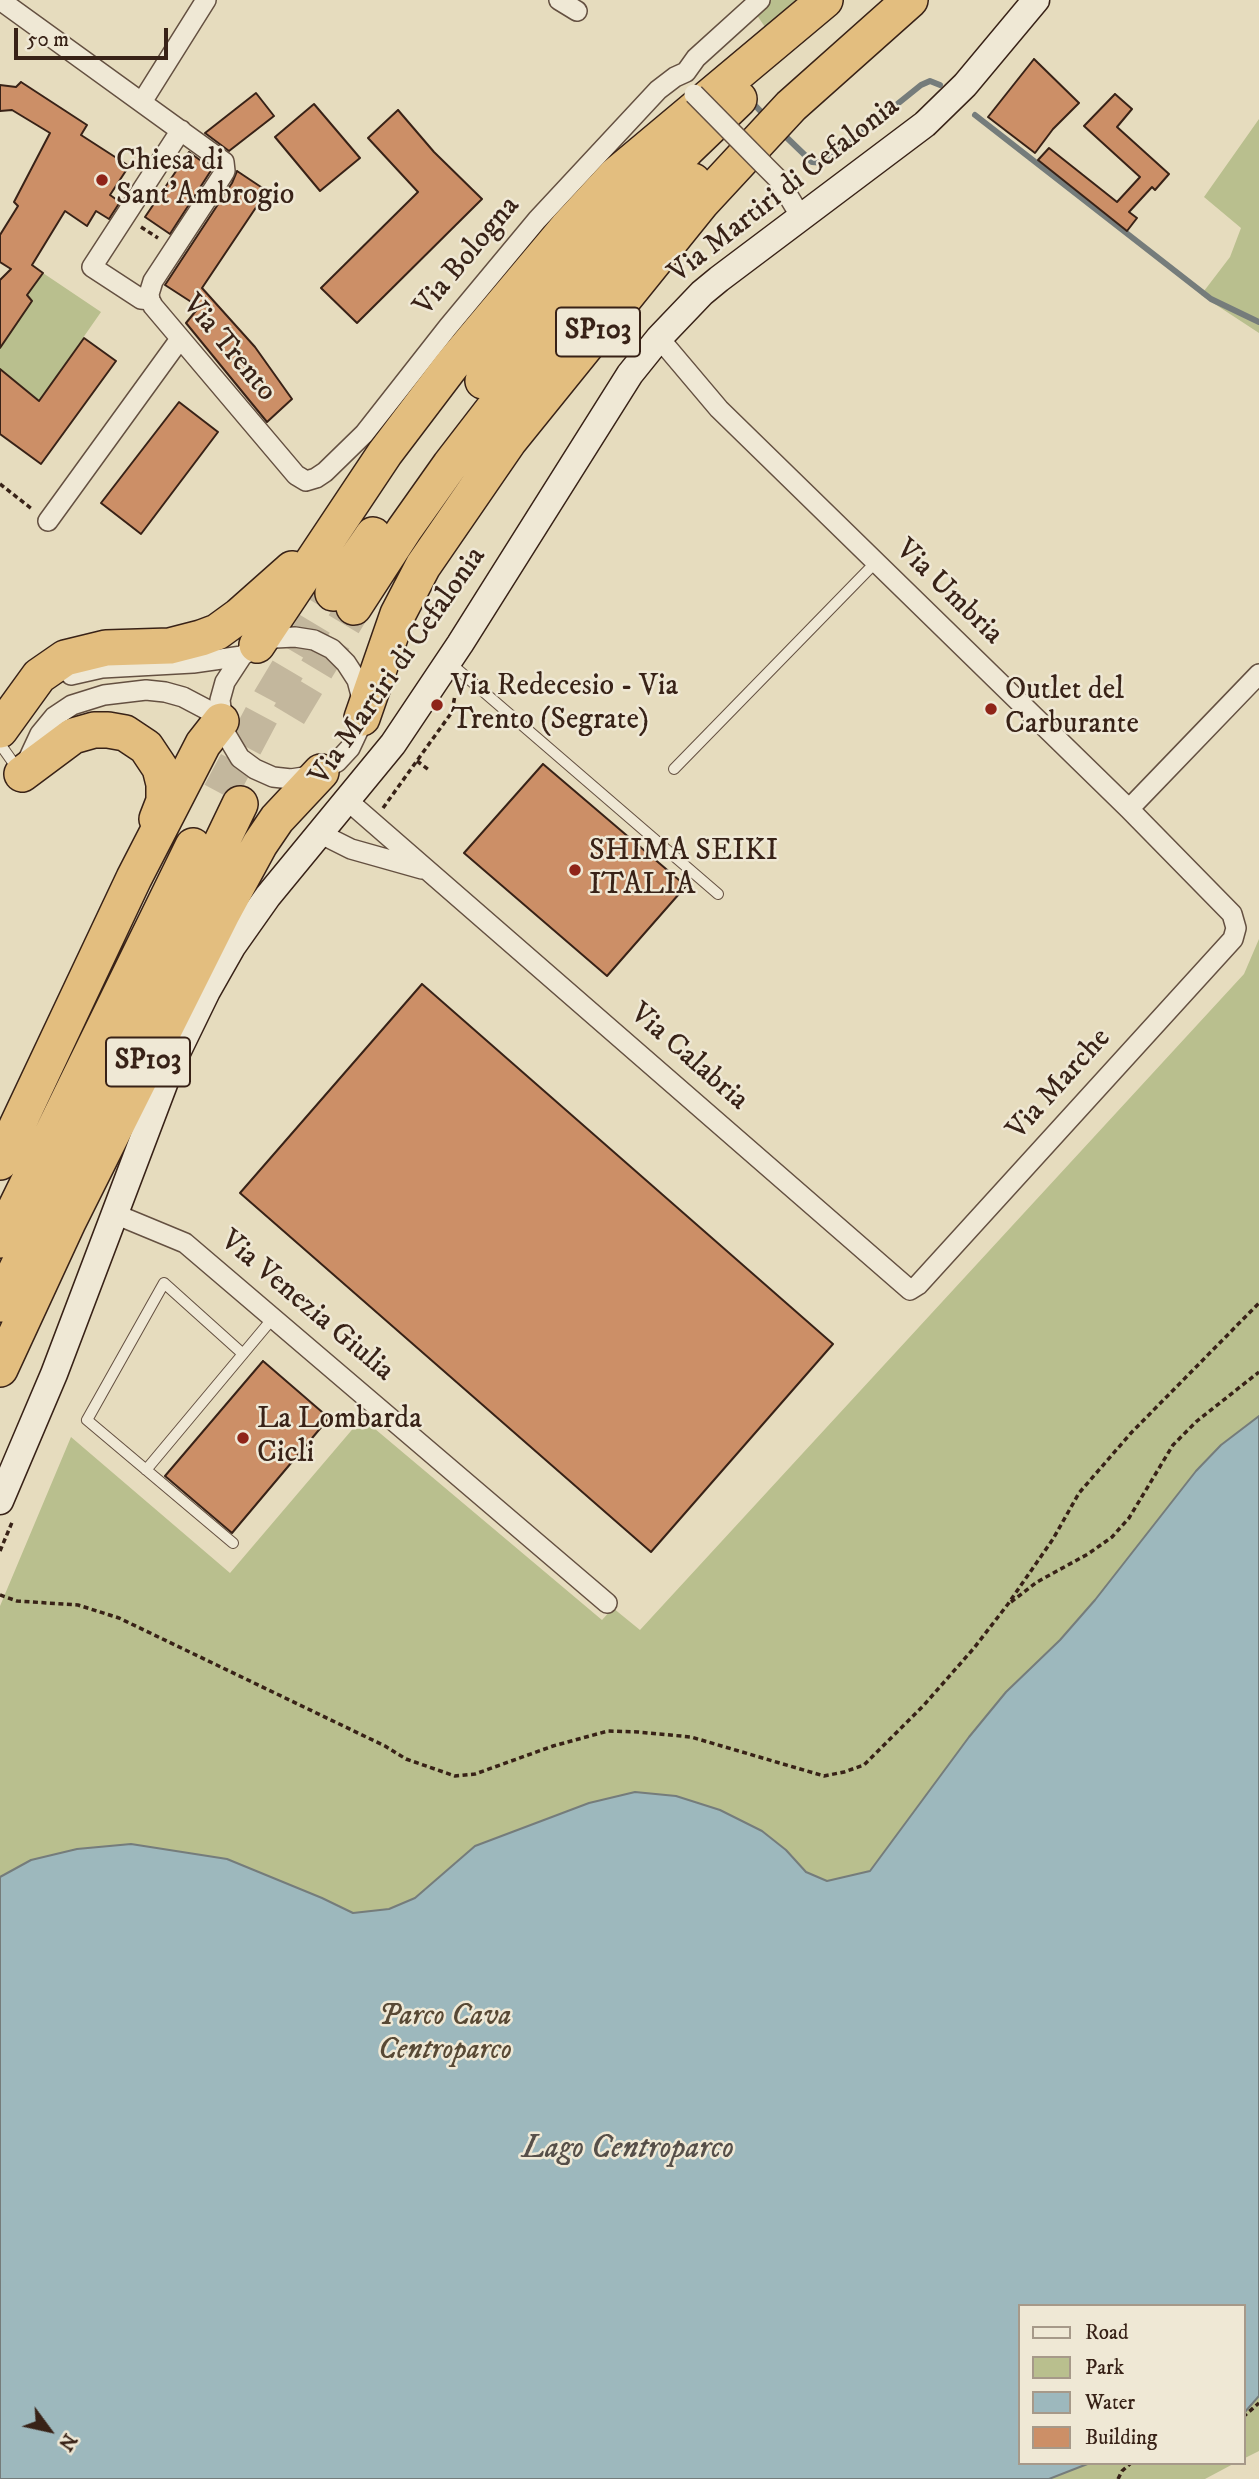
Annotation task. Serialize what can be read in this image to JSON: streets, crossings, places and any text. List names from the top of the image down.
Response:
{
  "streets": {
    "highway": ["SP103"],
    "street": [
      "Via Martiri di Cefalonia",
      "Via Bologna",
      "Via Trento",
      "Via Umbria",
      "Via Calabria",
      "Via Marche",
      "Via Venezia Giulia"
    ]
  },
  "crossings": [
    ["Via Martiri di Cefalonia", "Via Umbria"],
    ["Via Martiri di Cefalonia", "Via Calabria"],
    ["Via Martiri di Cefalonia", "Via Venezia Giulia"],
    ["Via Bologna", "Via Trento"],
    ["Via Umbria", "Via Marche"],
    ["Via Calabria", "Via Marche"]
  ],
  "water": ["Lago Centroparco"],
  "parks": ["Parco Cava Centroparco"],
  "places": [
    "Chiesa di Sant'Ambrogio",
    "Via Redecesio - Via Trento (Segrate)",
    "Outlet del Carburante",
    "SHIMA SEIKI ITALIA",
    "La Lombarda Cicli"
  ],
  "legend": [
    "Road",
    "Park",
    "Water",
    "Building"
  ],
  "scale_bar": "50 m",
  "north": "bottom right"
}
